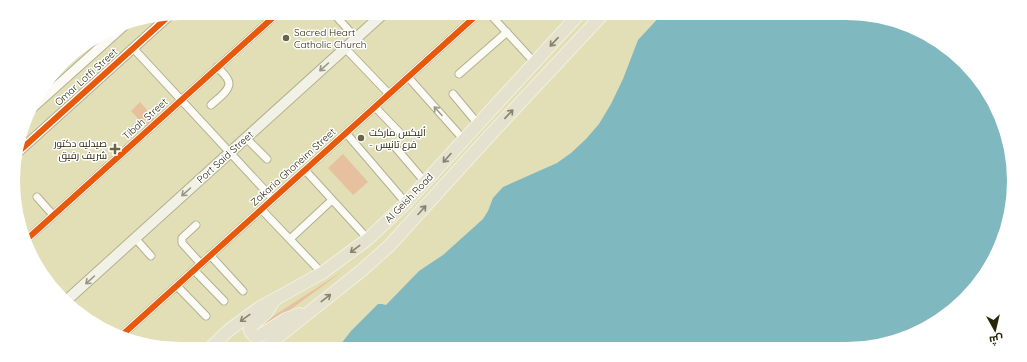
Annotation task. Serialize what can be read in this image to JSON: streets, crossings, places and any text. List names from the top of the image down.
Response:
{
  "streets": {
    "highway": ["Al Geish Road"],
    "main road": ["Port Said Street"],
    "street": ["Omar Lotfi Street", "Tibah Street", "Zakaria Ghoneim Street"]
  },
  "one_way": ["Port Said Street"],
  "places": {
    "other": ["Sacred Heart Catholic Church", "أليكس ماركت - فرع تانيس"],
    "health": ["صيدليه دكتور شريف رفيق"]
  },
  "north": "bottom"
}
